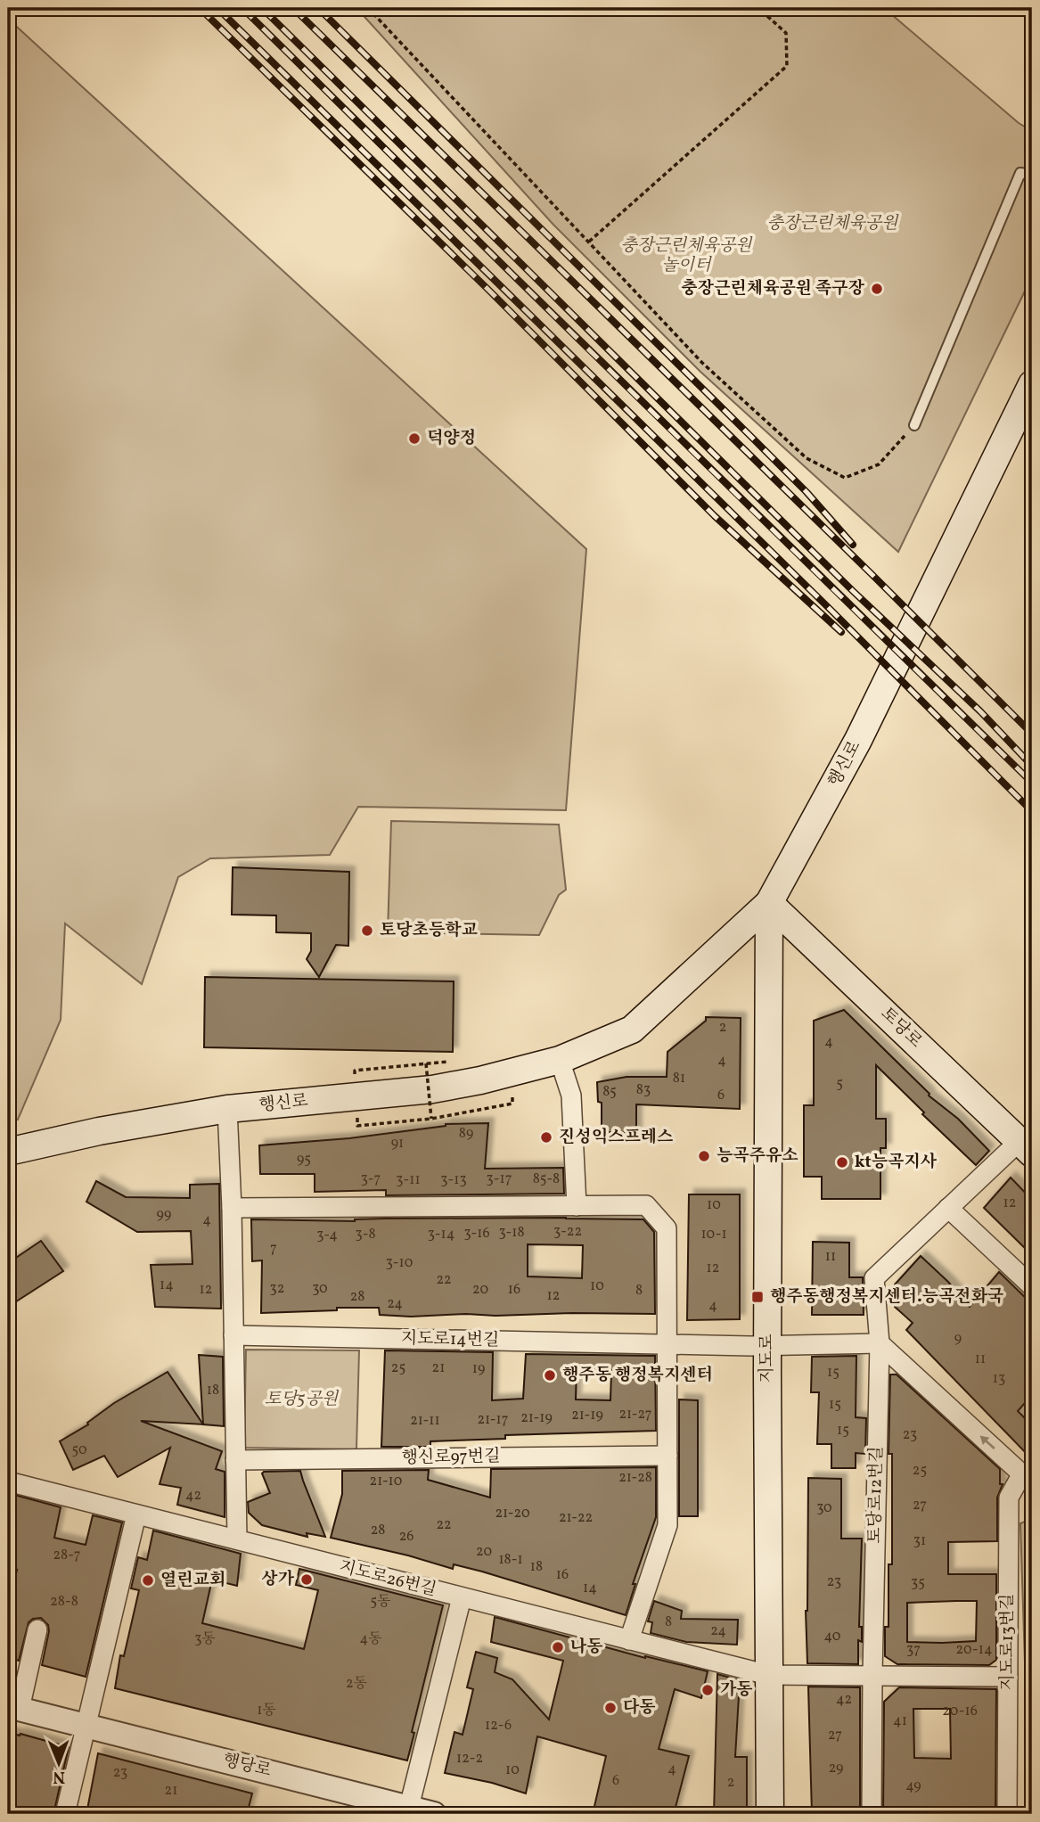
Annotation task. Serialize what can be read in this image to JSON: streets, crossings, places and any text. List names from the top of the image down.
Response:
{
  "streets": {
    "main road": ["행신로", "토당로", "지도로"],
    "street": [
      "지도로14번길",
      "행신로97번길",
      "토당로12번길",
      "지도로26번길",
      "지도로13번길",
      "행당로"
    ]
  },
  "crossings": [
    ["행신로", "토당로"],
    ["행신로", "지도로"],
    ["토당로", "지도로"],
    ["토당로", "토당로12번길"],
    ["지도로14번길", "지도로"],
    ["지도로", "지도로26번길"],
    ["토당로12번길", "지도로26번길"],
    ["토당로12번길", "지도로13번길"],
    ["지도로26번길", "지도로13번길"]
  ],
  "parks": ["충장근린체육공원", "충장근린체육공원 놀이터", "토당5공원"],
  "places": {
    "other": [
      "충장근린체육공원 족구장",
      "덕양정",
      "토당초등학교",
      "진성익스프레스",
      "능곡주유소",
      "kt능곡지사",
      "행주동 행정복지센터",
      "상가",
      "열린교회",
      "나동",
      "가동",
      "다동"
    ],
    "transit": ["행주동행정복지센터.능곡전화국"]
  },
  "house_numbers": [
    "2",
    "4",
    "4",
    "81",
    "5",
    "83",
    "85",
    "6",
    "89",
    "91",
    "95",
    "3-7",
    "3-17",
    "85-8",
    "3-11",
    "3-13",
    "12",
    "10",
    "99",
    "4",
    "3-22",
    "3-18",
    "3-16",
    "3-8",
    "3-14",
    "10-1",
    "3-4",
    "7",
    "11",
    "3-10",
    "12",
    "22",
    "14",
    "10",
    "32",
    "30",
    "12",
    "20",
    "16",
    "8",
    "12",
    "28",
    "24",
    "4",
    "9",
    "11",
    "25",
    "21",
    "19",
    "15",
    "13",
    "18",
    "15",
    "21-27",
    "21-19",
    "21-19",
    "21-17",
    "21-11",
    "15",
    "23",
    "50",
    "25",
    "21-28",
    "21-10",
    "42",
    "27",
    "30",
    "21-20",
    "21-22",
    "22",
    "28",
    "26",
    "31",
    "20",
    "28-7",
    "18-1",
    "18",
    "16",
    "23",
    "35",
    "14",
    "28-8",
    "5동",
    "8",
    "24",
    "40",
    "3동",
    "4동",
    "37",
    "20-14",
    "2동",
    "42",
    "1동",
    "20-16",
    "41",
    "12-6",
    "27",
    "12-2",
    "29",
    "4",
    "10",
    "23",
    "6",
    "2",
    "49",
    "21"
  ],
  "north": "bottom"
}
